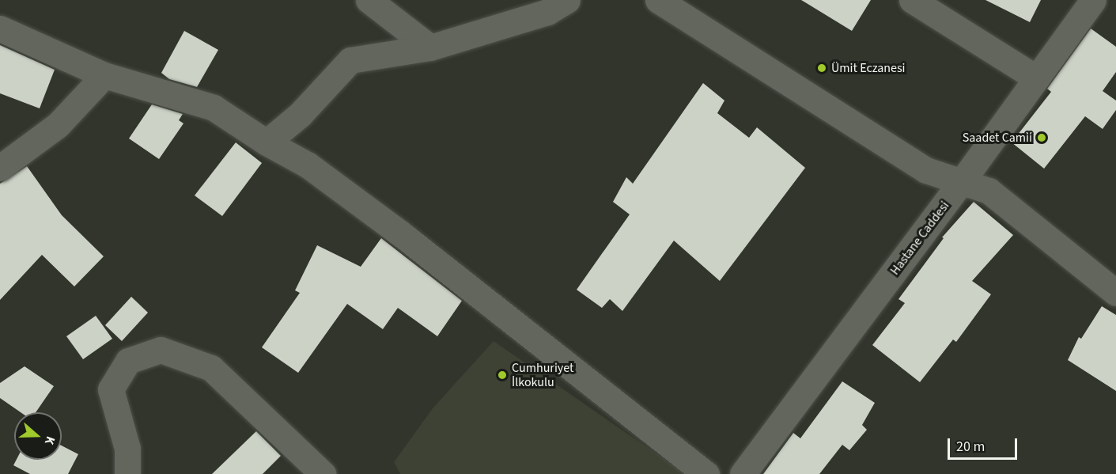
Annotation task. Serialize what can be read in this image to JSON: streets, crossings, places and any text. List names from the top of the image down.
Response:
{
  "streets": {
    "street": ["Hastane Caddesi"]
  },
  "places": ["Ümit Eczanesi", "Saadet Camii", "Cumhuriyet İlkokulu"],
  "scale_bar": "20 m",
  "north": "right"
}
